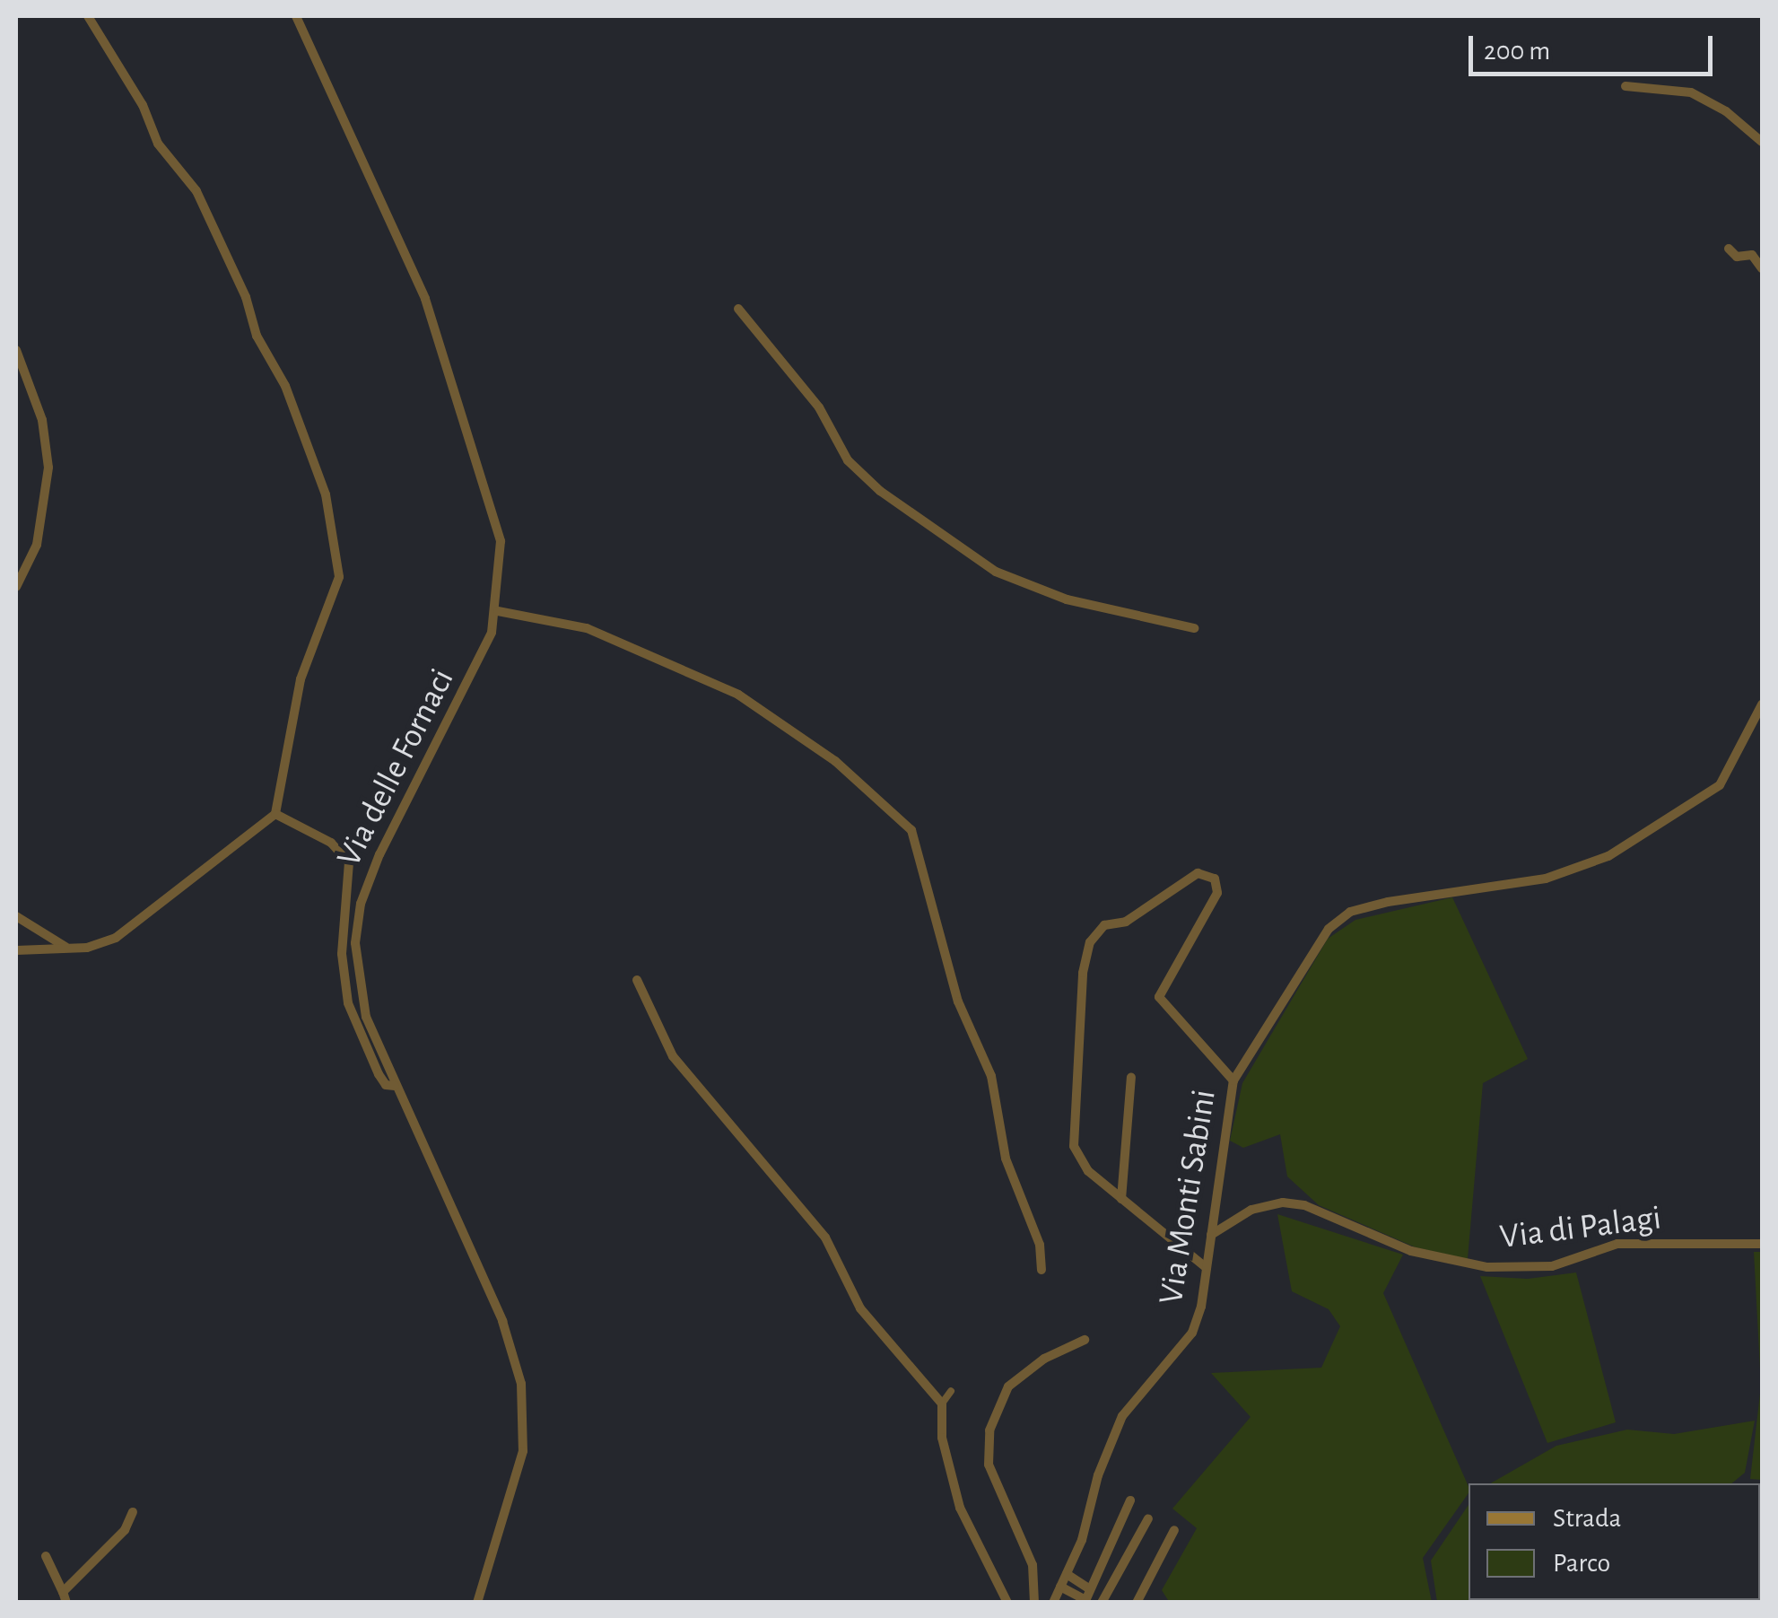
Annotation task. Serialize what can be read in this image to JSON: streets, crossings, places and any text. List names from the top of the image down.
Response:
{
  "streets": {
    "street": ["Via delle Fornaci", "Via Monti Sabini", "Via di Palagi"]
  },
  "crossings": [
    ["Via Monti Sabini", "Via di Palagi"]
  ],
  "legend": ["Strada", "Parco"],
  "scale_bar": "200 m"
}
